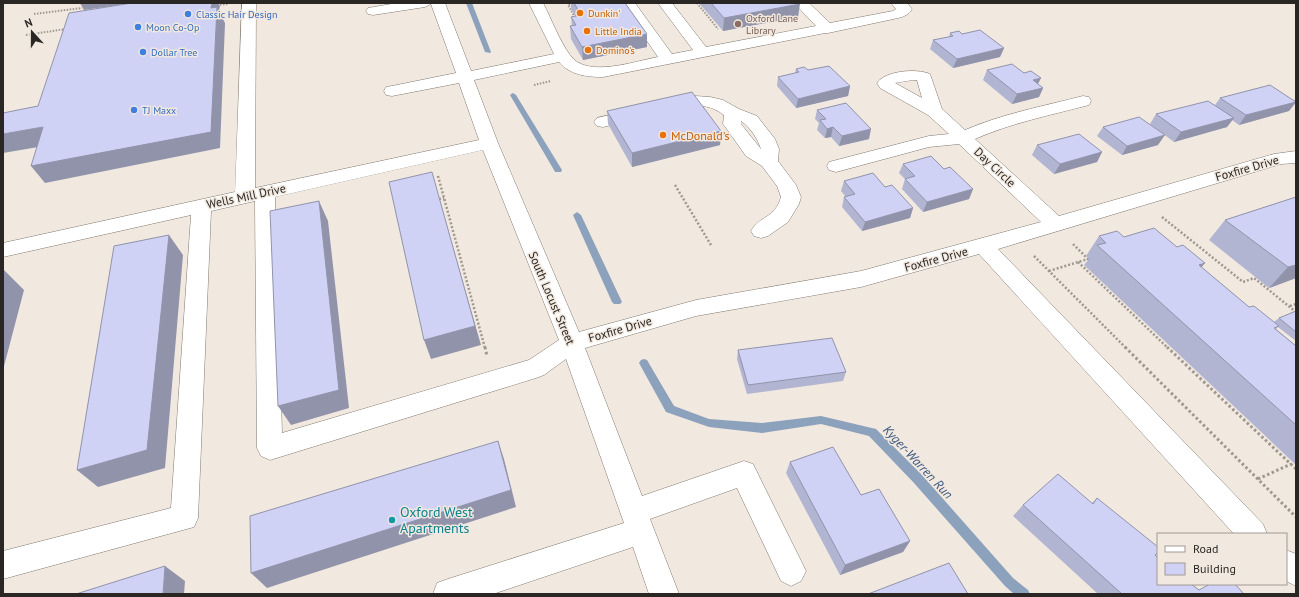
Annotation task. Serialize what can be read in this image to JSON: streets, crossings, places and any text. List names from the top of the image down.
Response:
{
  "streets": {
    "street": [
      "Day Circle",
      "Foxfire Drive",
      "Wells Mill Drive",
      "South Locust Street"
    ]
  },
  "crossings": [
    ["Day Circle", "Foxfire Drive"],
    ["Foxfire Drive", "Wells Mill Drive"],
    ["Foxfire Drive", "South Locust Street"],
    ["Wells Mill Drive", "South Locust Street"]
  ],
  "water": ["Kyger-Warren Run"],
  "places": [
    "Dunkin'",
    "Classic Hair Design",
    "Oxford Lane Library",
    "Moon Co-Op",
    "Little India",
    "Domino's",
    "Dollar Tree",
    "TJ Maxx",
    "McDonald's",
    "Oxford West Apartments"
  ],
  "legend": ["Road", "Building"],
  "north": "top"
}
